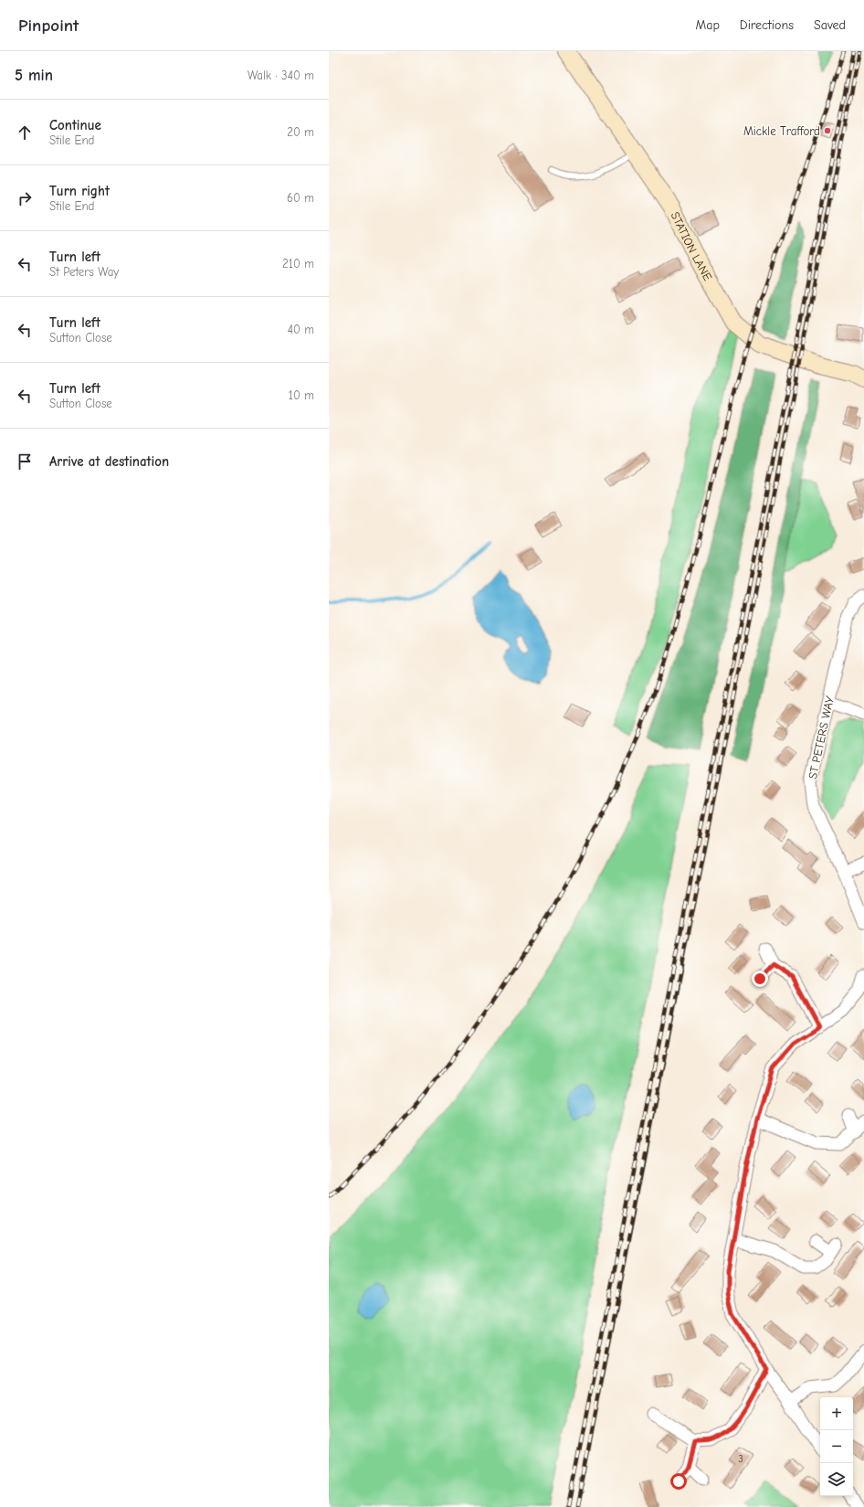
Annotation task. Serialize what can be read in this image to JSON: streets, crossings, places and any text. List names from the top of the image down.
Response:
{
  "streets": {
    "street": ["STATION LANE", "ST PETERS WAY"]
  },
  "places": ["Mickle Trafford"],
  "house_numbers": ["3"],
  "page": {
    "header": "Pinpoint",
    "nav": ["Map", "Directions", "Saved"],
    "heading": ["5 min", "Walk · 340 m"],
    "list": [
      ["Continue", "Stile End", "20 m"],
      ["Turn right", "Stile End", "60 m"],
      ["Turn left", "St Peters Way", "210 m"],
      ["Turn left", "Sutton Close", "40 m"],
      ["Turn left", "Sutton Close", "10 m"],
      "Arrive at destination"
    ],
    "map_buttons": ["+", "−"]
  }
}
